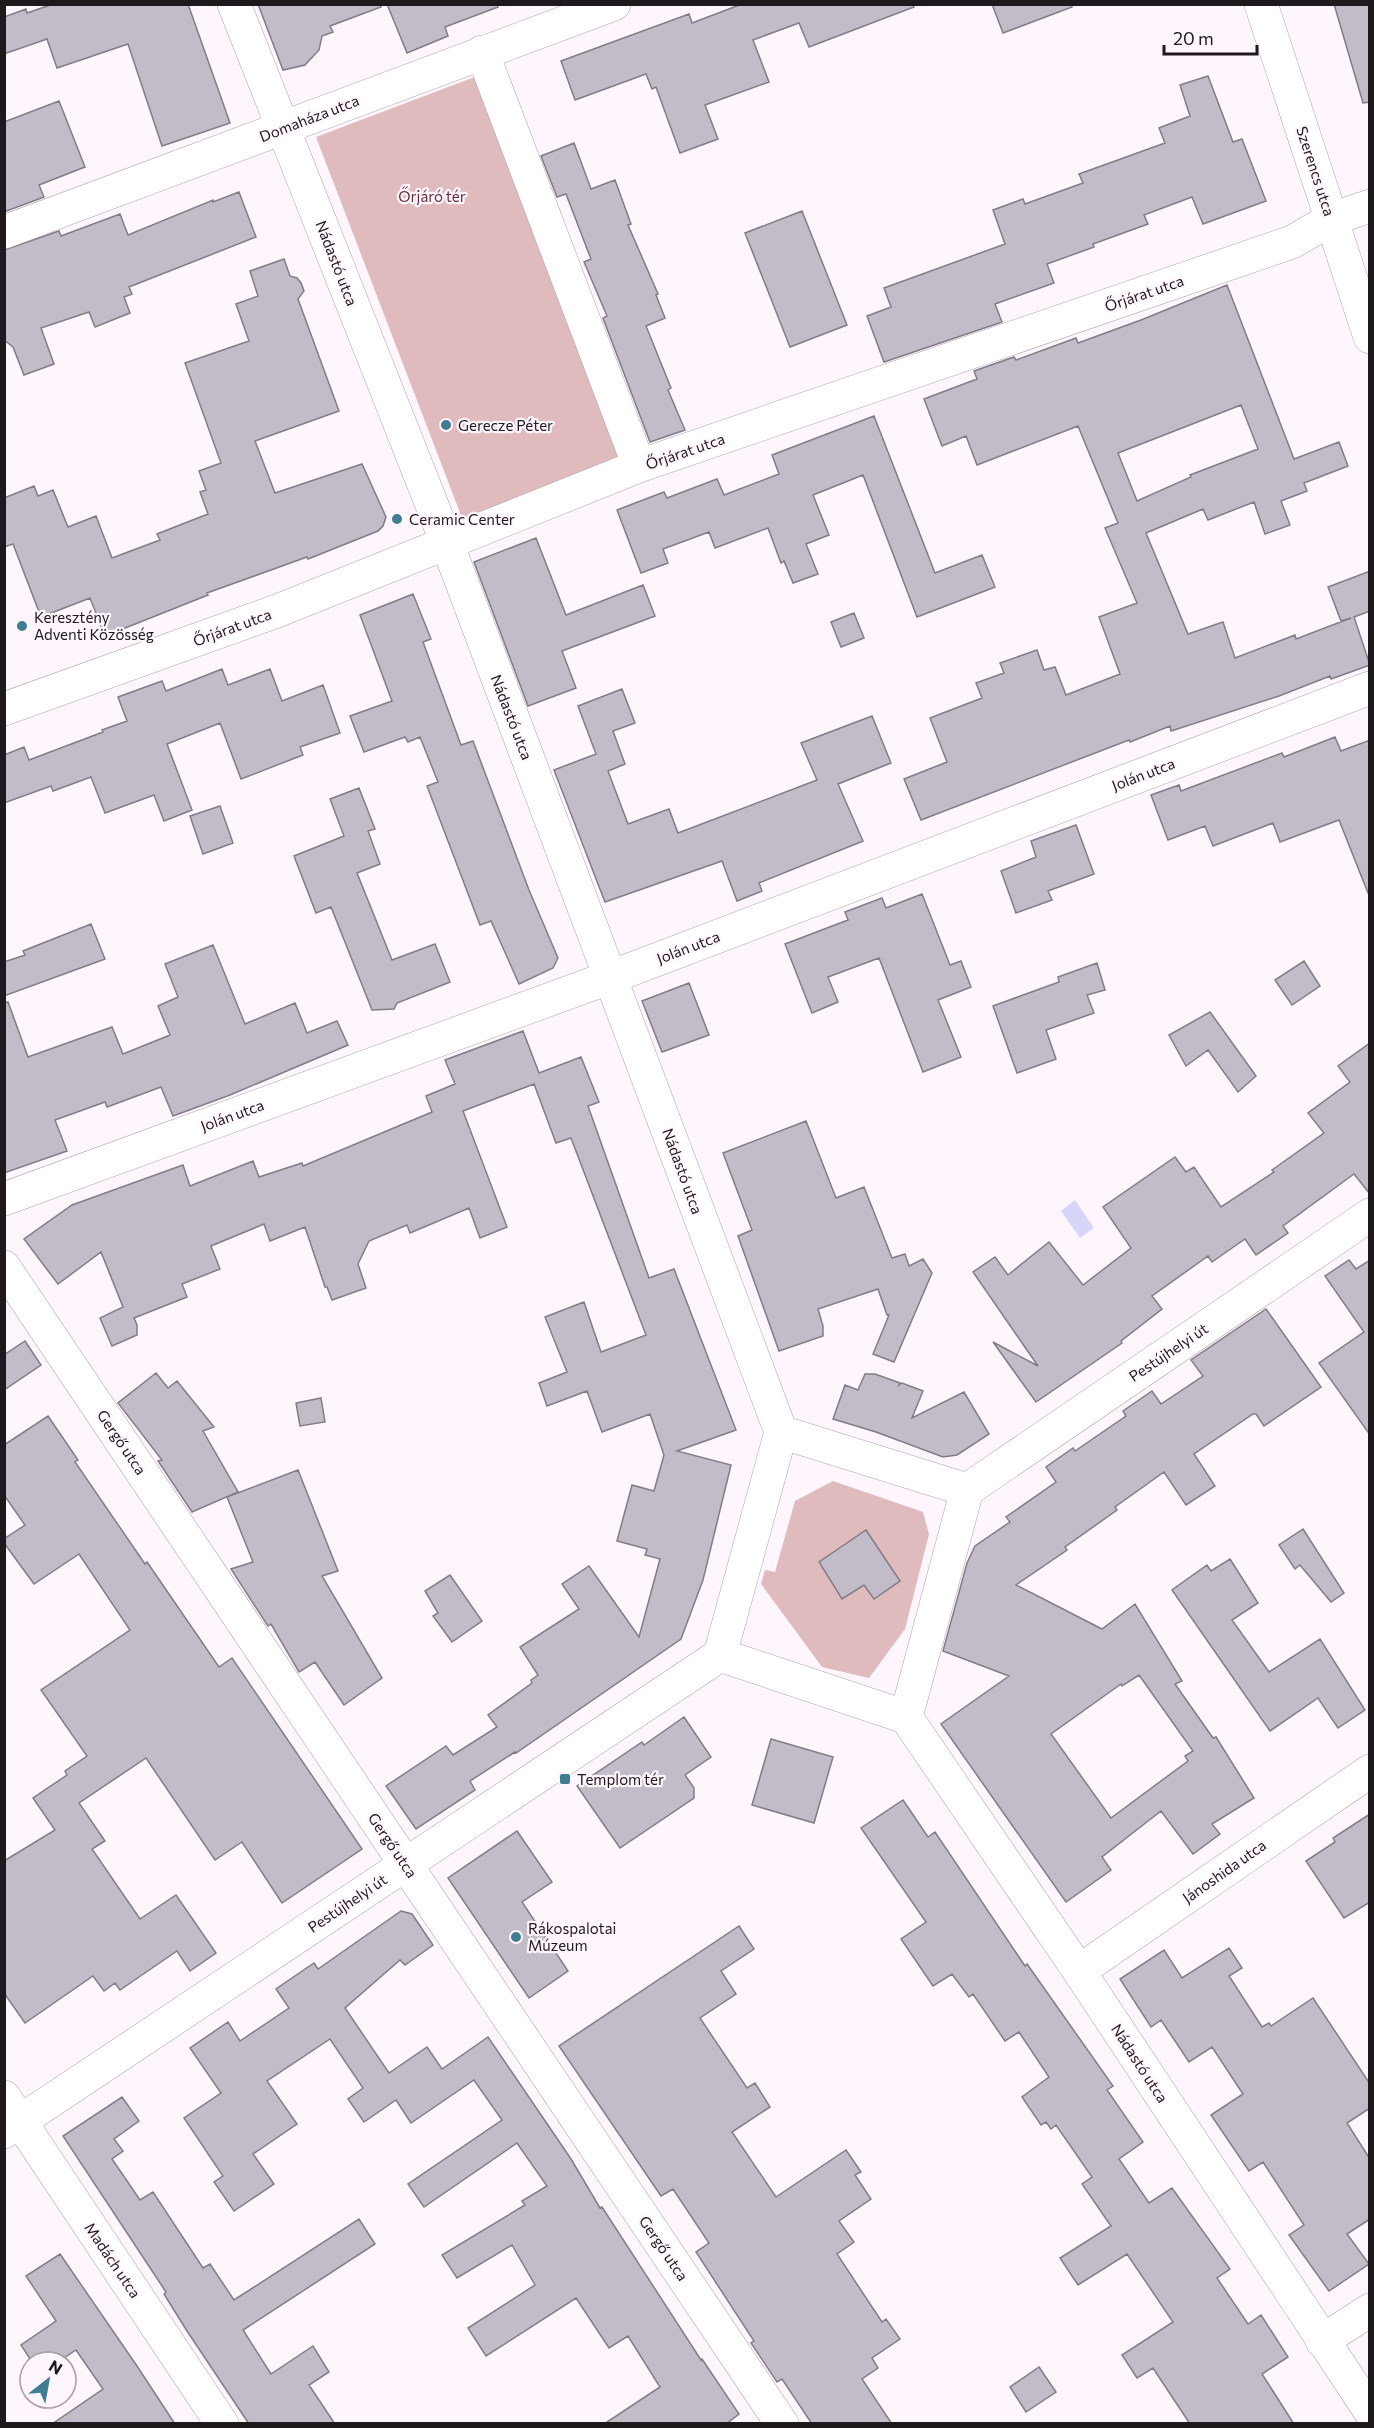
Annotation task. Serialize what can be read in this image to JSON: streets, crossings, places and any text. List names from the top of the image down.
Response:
{
  "streets": {
    "street": [
      "Domaháza utca",
      "Szerencs utca",
      "Nádastó utca",
      "Őrjárat utca",
      "Jolán utca",
      "Pestújhelyi út",
      "Gergő utca",
      "Jánoshida utca",
      "Madách utca"
    ]
  },
  "crossings": [
    ["Domaháza utca", "Nádastó utca"],
    ["Szerencs utca", "Őrjárat utca"],
    ["Nádastó utca", "Őrjárat utca"],
    ["Nádastó utca", "Jolán utca"],
    ["Nádastó utca", "Jánoshida utca"],
    ["Pestújhelyi út", "Gergő utca"],
    ["Pestújhelyi út", "Madách utca"]
  ],
  "parks": ["Őrjáró tér"],
  "places": {
    "other": [
      "Gerecze Péter",
      "Ceramic Center",
      "Keresztény Adventi Közösség",
      "Rákospalotai Múzeum"
    ],
    "transit": ["Templom tér"]
  },
  "scale_bar": "20 m",
  "north": "top right"
}
